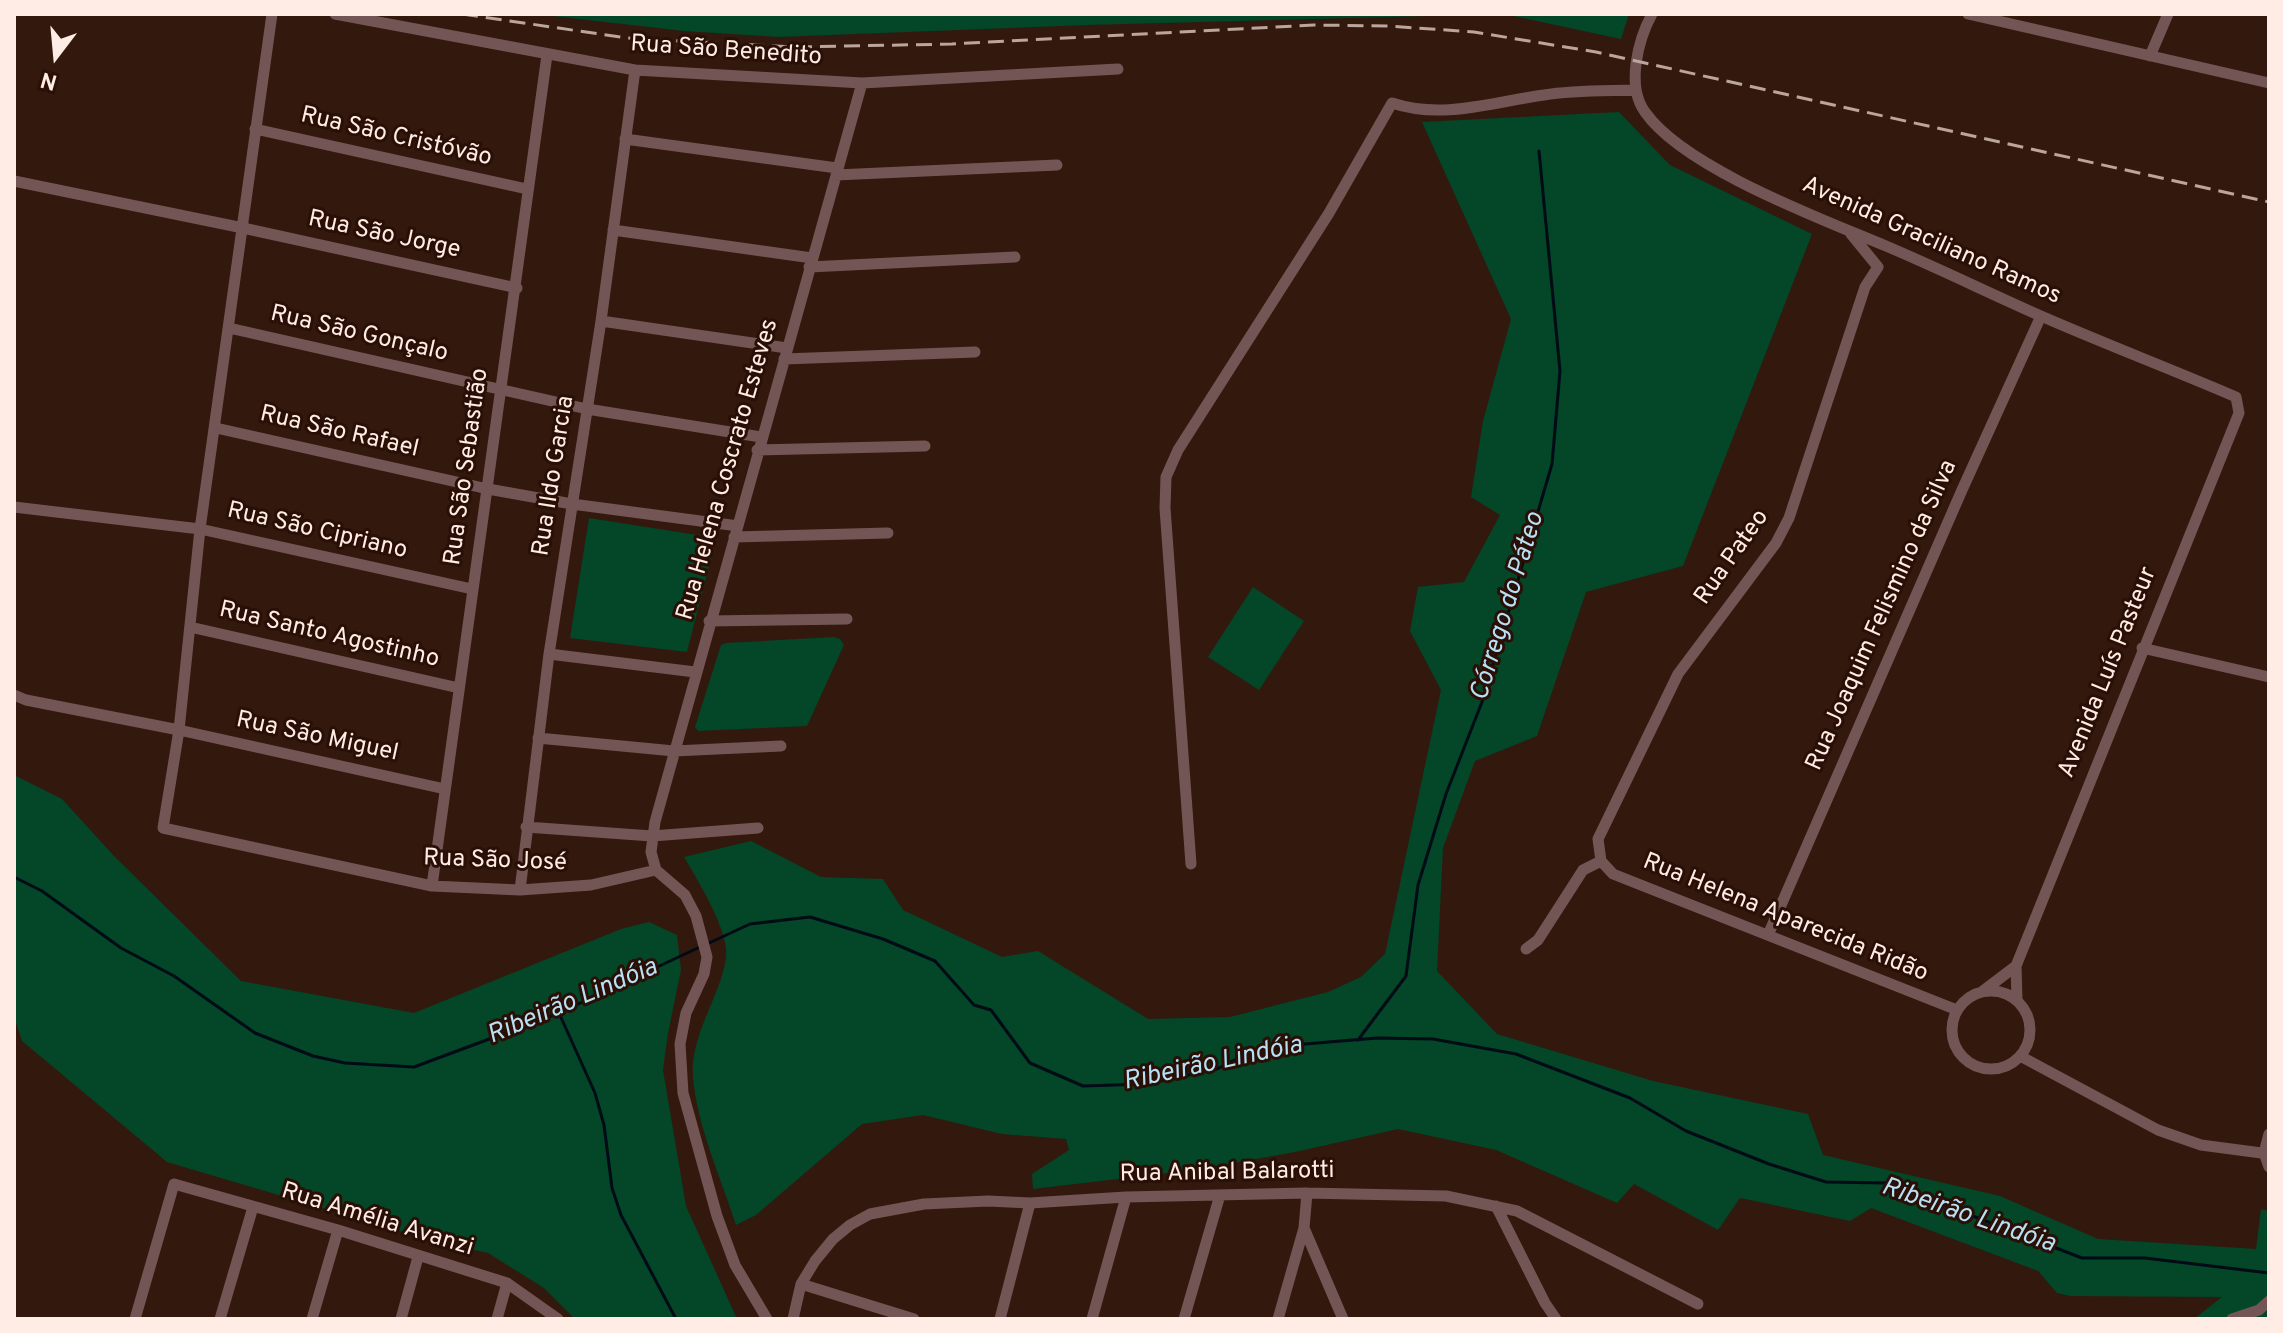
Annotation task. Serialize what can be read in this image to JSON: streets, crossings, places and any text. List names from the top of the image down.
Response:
{
  "streets": {
    "street": [
      "Rua São Benedito",
      "Rua São Cristóvão",
      "Rua São Jorge",
      "Avenida Graciliano Ramos",
      "Rua São Gonçalo",
      "Rua São Rafael",
      "Rua São Sebastião",
      "Rua Helena Coscrato Esteves",
      "Rua Ildo Garcia",
      "Rua São Cipriano",
      "Rua Pateo",
      "Rua Joaquim Felismino da Silva",
      "Rua Santo Agostinho",
      "Avenida Luís Pasteur",
      "Rua São Miguel",
      "Rua São José",
      "Rua Helena Aparecida Ridão",
      "Rua Anibal Balarotti",
      "Rua Amélia Avanzi"
    ]
  },
  "crossings": [
    ["Rua São Benedito", "Rua São Sebastião"],
    ["Rua São Benedito", "Rua Helena Coscrato Esteves"],
    ["Rua São Benedito", "Rua Ildo Garcia"],
    ["Rua São Cristóvão", "Rua São Sebastião"],
    ["Rua São Jorge", "Rua São Sebastião"],
    ["Avenida Graciliano Ramos", "Rua Pateo"],
    ["Avenida Graciliano Ramos", "Rua Joaquim Felismino da Silva"],
    ["Avenida Graciliano Ramos", "Avenida Luís Pasteur"],
    ["Rua São Gonçalo", "Rua São Sebastião"],
    ["Rua São Gonçalo", "Rua Helena Coscrato Esteves"],
    ["Rua São Gonçalo", "Rua Ildo Garcia"],
    ["Rua São Rafael", "Rua São Sebastião"],
    ["Rua São Rafael", "Rua Helena Coscrato Esteves"],
    ["Rua São Rafael", "Rua Ildo Garcia"],
    ["Rua São Sebastião", "Rua São Cipriano"],
    ["Rua São Sebastião", "Rua Santo Agostinho"],
    ["Rua São Sebastião", "Rua São Miguel"],
    ["Rua São Sebastião", "Rua São José"],
    ["Rua Helena Coscrato Esteves", "Rua São José"],
    ["Rua Ildo Garcia", "Rua São José"],
    ["Rua Pateo", "Rua Helena Aparecida Ridão"],
    ["Rua Joaquim Felismino da Silva", "Rua Helena Aparecida Ridão"],
    ["Avenida Luís Pasteur", "Rua Helena Aparecida Ridão"],
    ["Rua São Miguel", "Rua São José"]
  ],
  "water": ["Córrego do Páteo", "Ribeirão Lindóia"],
  "north": "bottom"
}
